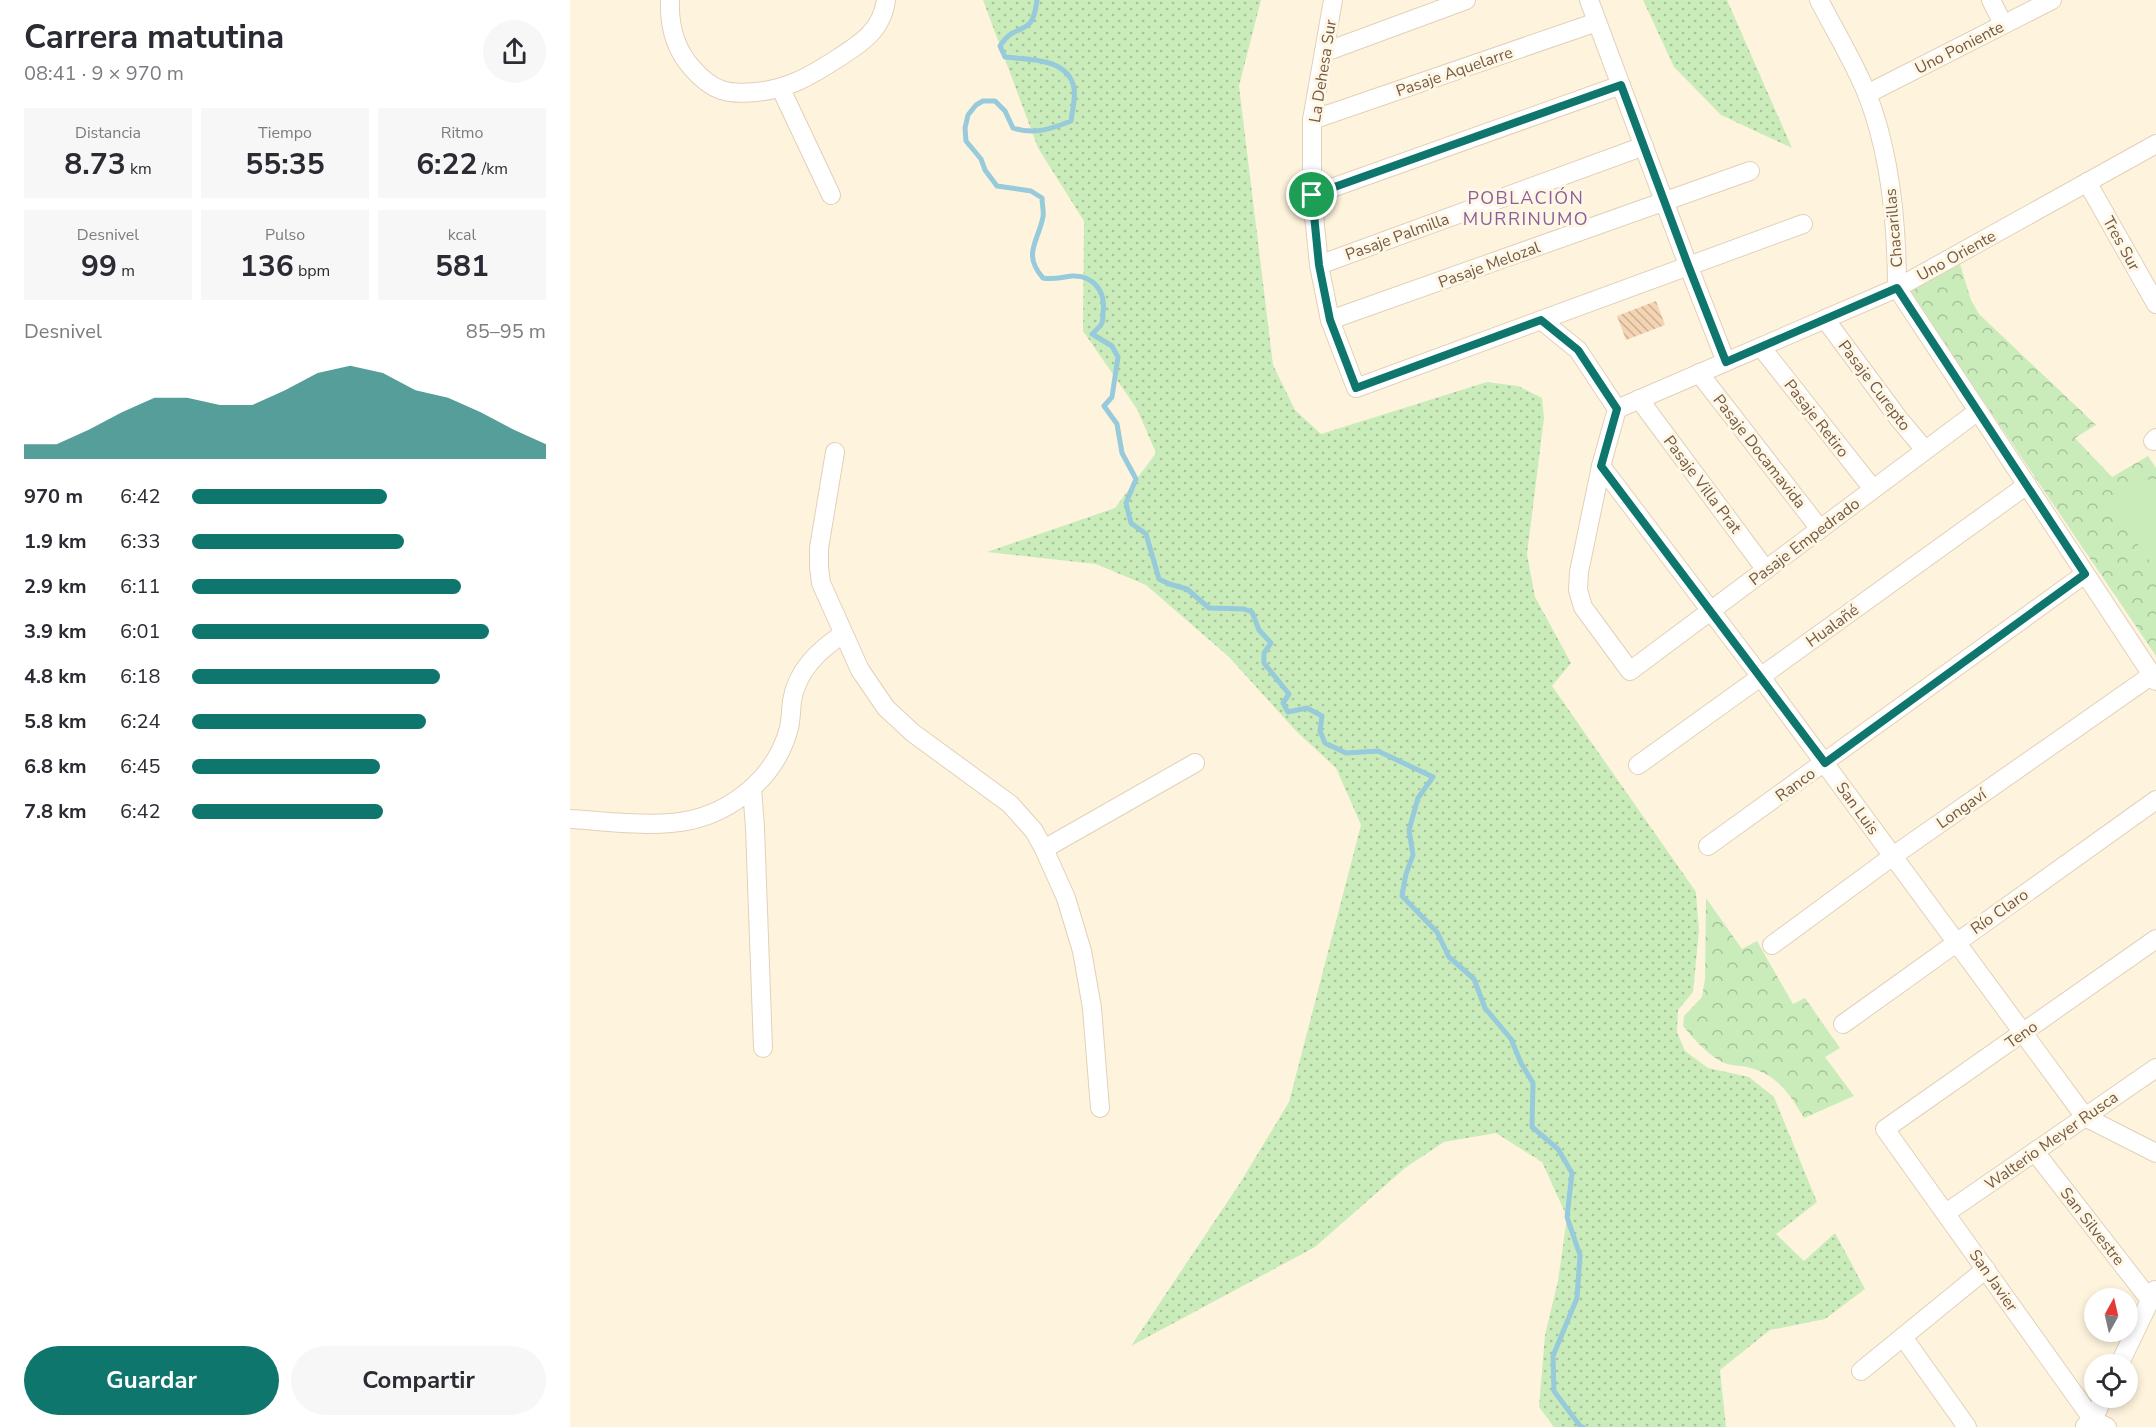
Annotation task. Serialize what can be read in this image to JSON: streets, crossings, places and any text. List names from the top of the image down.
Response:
{
  "streets": {
    "street": [
      "Uno Poniente",
      "La Dehesa Sur",
      "Pasaje Aquelarre",
      "Chacarillas",
      "Pasaje Palmilla",
      "Tres Sur",
      "Uno Oriente",
      "Pasaje Melozal",
      "Pasaje Curepto",
      "Pasaje Retiro",
      "Pasaje Docamavida",
      "Pasaje Villa Prat",
      "Pasaje Empedrado",
      "Hualañé",
      "Ranco",
      "San Luis",
      "Longaví",
      "Río Claro",
      "Teno",
      "Walterio Meyer Rusca",
      "San Silvestre",
      "San Javier"
    ]
  },
  "crossings": [
    ["Uno Poniente", "Chacarillas"],
    ["La Dehesa Sur", "Pasaje Aquelarre"],
    ["La Dehesa Sur", "Pasaje Palmilla"],
    ["La Dehesa Sur", "Pasaje Melozal"],
    ["Chacarillas", "Uno Oriente"],
    ["Chacarillas", "Pasaje Empedrado"],
    ["Chacarillas", "Hualañé"],
    ["Chacarillas", "Ranco"],
    ["Chacarillas", "Longaví"],
    ["Tres Sur", "Uno Oriente"],
    ["Uno Oriente", "Pasaje Curepto"],
    ["Uno Oriente", "Pasaje Retiro"],
    ["Uno Oriente", "Pasaje Docamavida"],
    ["Uno Oriente", "Pasaje Villa Prat"],
    ["Pasaje Curepto", "Pasaje Empedrado"],
    ["Pasaje Retiro", "Pasaje Empedrado"],
    ["Pasaje Docamavida", "Pasaje Empedrado"],
    ["Pasaje Villa Prat", "Pasaje Empedrado"],
    ["Pasaje Empedrado", "San Luis"],
    ["Hualañé", "San Luis"],
    ["Ranco", "San Luis"],
    ["San Luis", "Longaví"],
    ["San Luis", "Río Claro"],
    ["San Luis", "Teno"],
    ["San Luis", "Walterio Meyer Rusca"],
    ["Teno", "San Javier"],
    ["Walterio Meyer Rusca", "San Silvestre"],
    ["Walterio Meyer Rusca", "San Javier"]
  ],
  "districts": ["POBLACIÓN MURRINUMO"],
  "north": "top",
  "page": {
    "heading": ["Carrera matutina", "08:41 · 9 × 970 m"],
    "stats": [
      ["Distancia", "8.73 km"],
      ["Tiempo", "55:35"],
      ["Ritmo", "6:22 /km"],
      ["Desnivel", "99 m"],
      ["Pulso", "136 bpm"],
      ["kcal", "581"]
    ],
    "chart": ["Desnivel", "85–95 m"],
    "list": [
      {
        "name": "970 m",
        "note": "6:42"
      },
      {
        "name": "1.9 km",
        "note": "6:33"
      },
      {
        "name": "2.9 km",
        "note": "6:11"
      },
      {
        "name": "3.9 km",
        "note": "6:01"
      },
      {
        "name": "4.8 km",
        "note": "6:18"
      },
      {
        "name": "5.8 km",
        "note": "6:24"
      },
      {
        "name": "6.8 km",
        "note": "6:45"
      },
      {
        "name": "7.8 km",
        "note": "6:42"
      }
    ],
    "buttons": ["Guardar", "Compartir"]
  }
}
